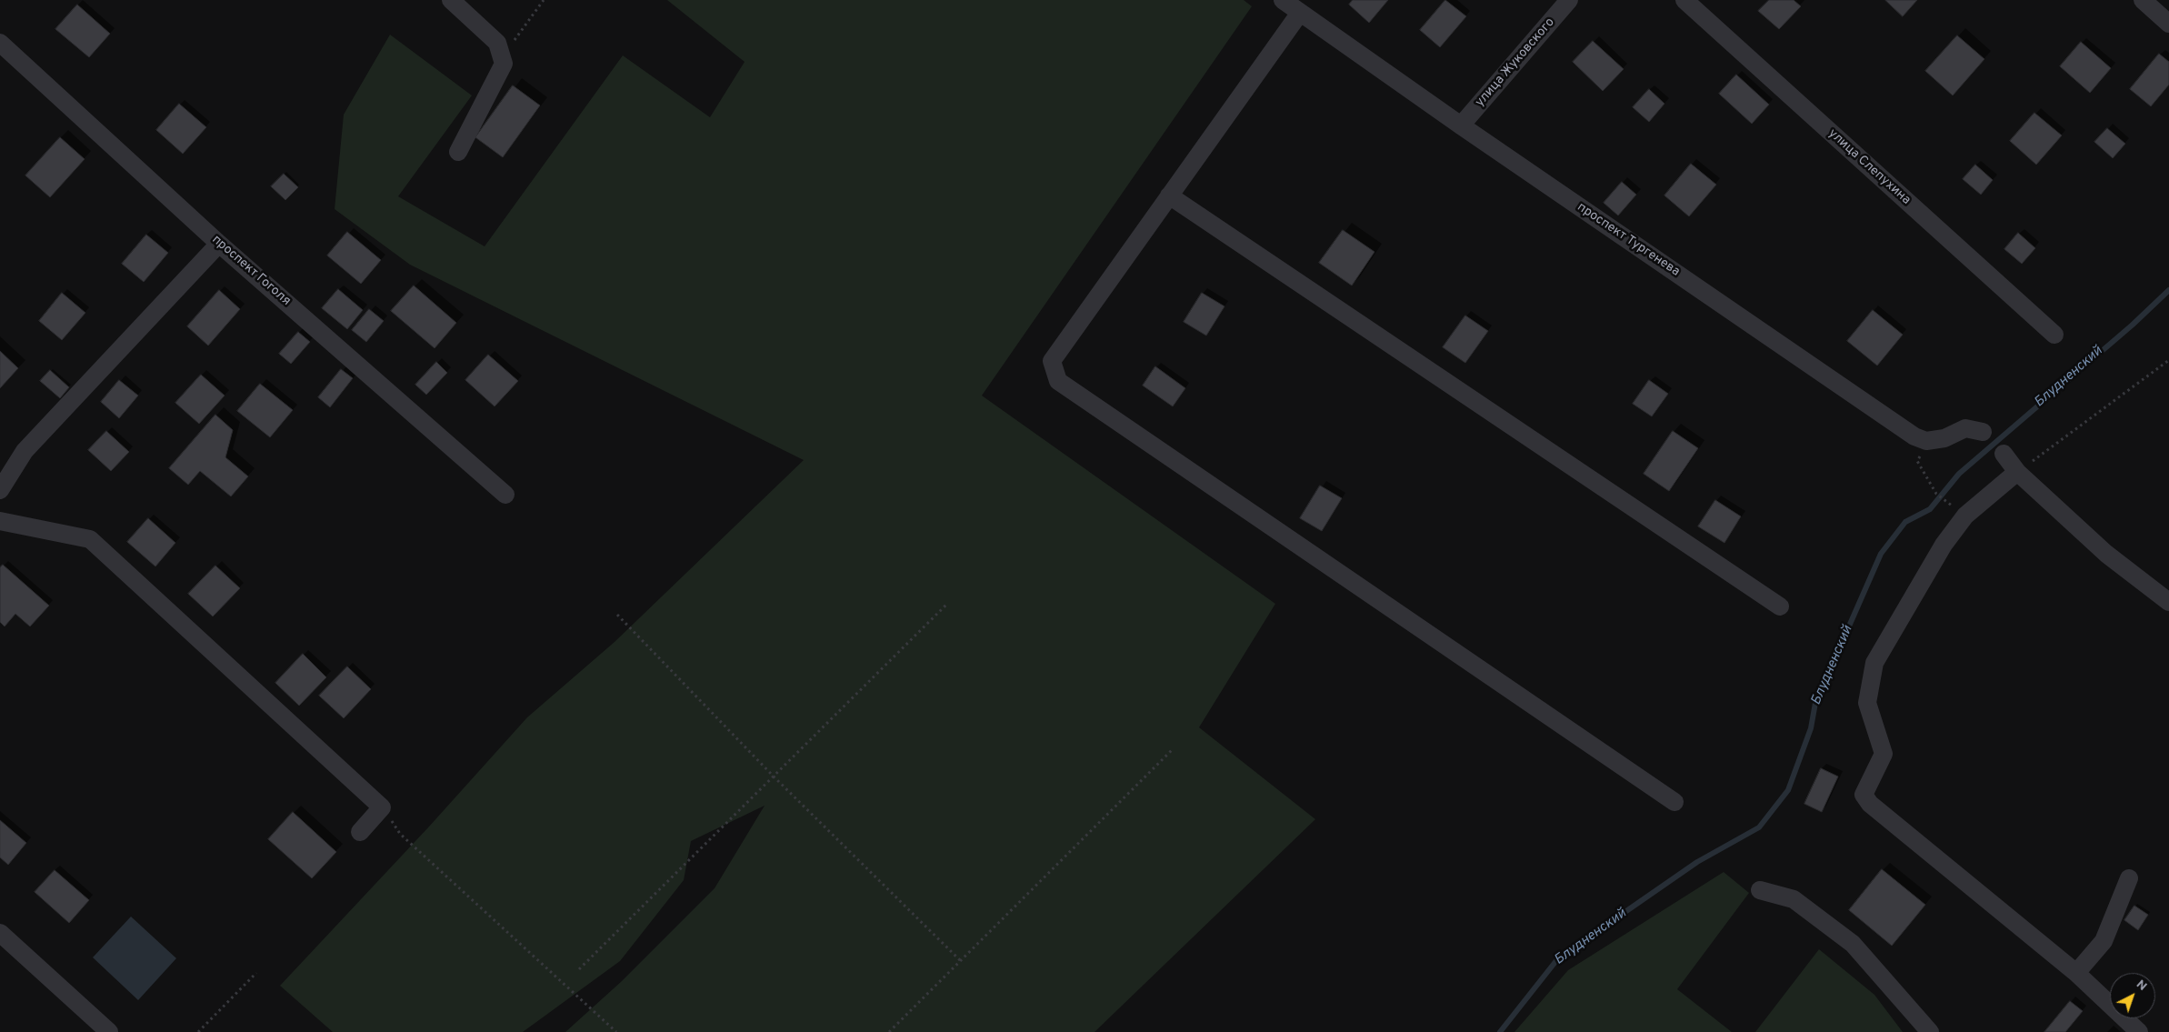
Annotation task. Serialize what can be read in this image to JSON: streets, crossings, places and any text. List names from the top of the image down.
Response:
{
  "streets": {
    "street": [
      "улица Жуковского",
      "улица Слепухина",
      "проспект Тургенева",
      "проспект Гоголя"
    ]
  },
  "crossings": [
    ["улица Жуковского", "проспект Тургенева"]
  ],
  "water": ["Блудненский"],
  "north": "top right"
}
